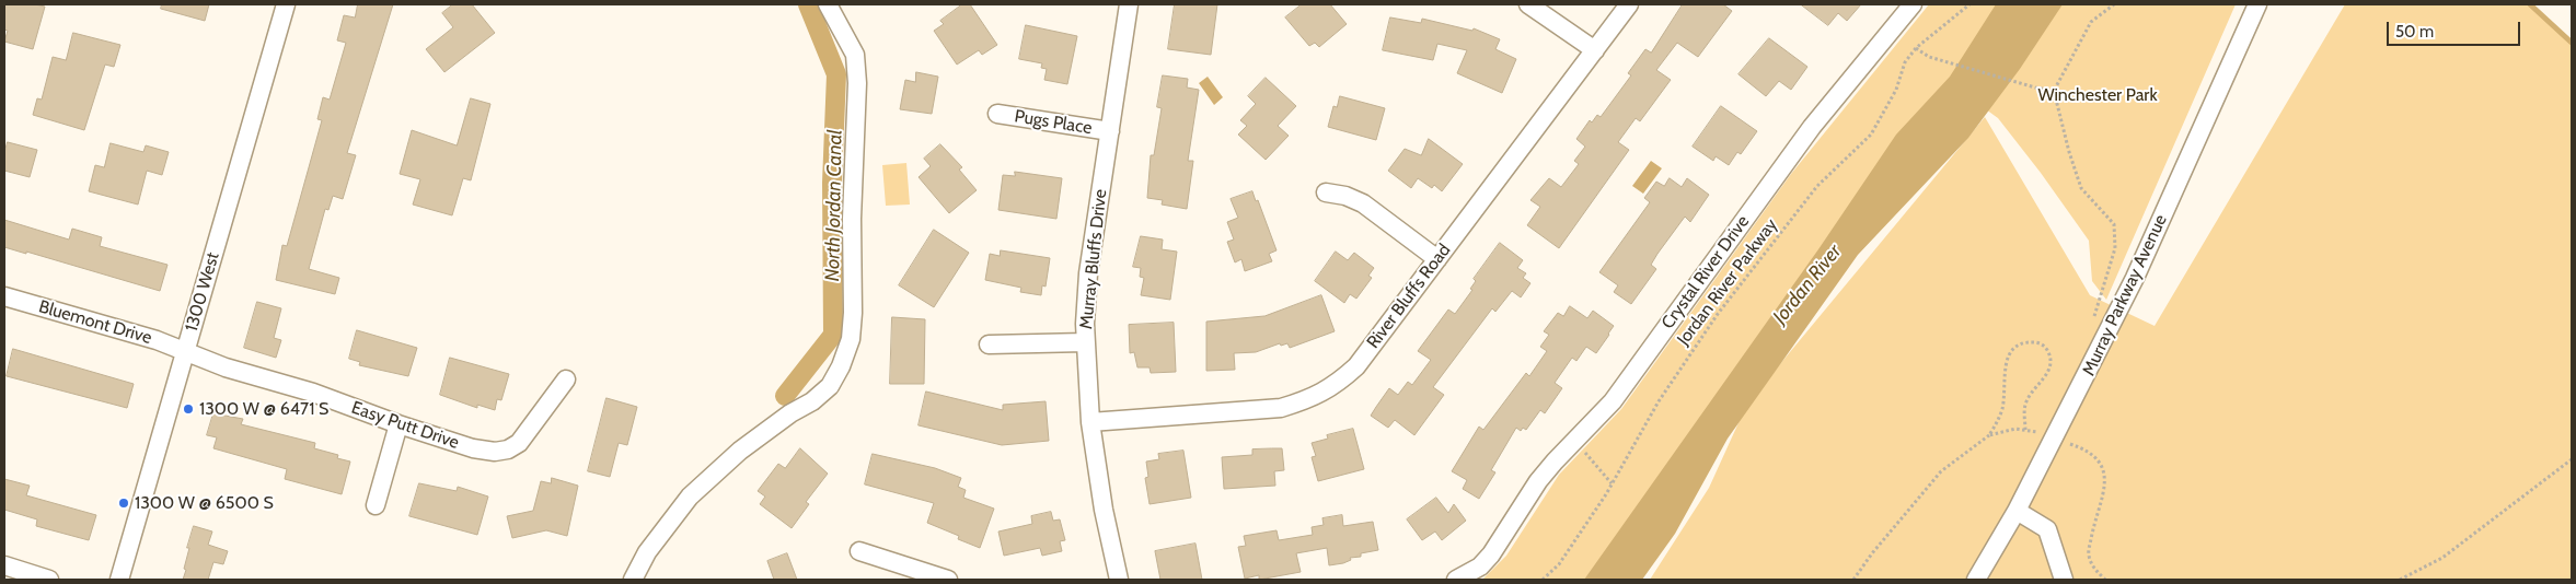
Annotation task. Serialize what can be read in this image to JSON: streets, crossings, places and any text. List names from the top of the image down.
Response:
{
  "streets": {
    "street": [
      "Pugs Place",
      "Murray Bluffs Drive",
      "Crystal River Drive",
      "1300 West",
      "Murray Parkway Avenue",
      "River Bluffs Road",
      "Bluemont Drive",
      "Easy Putt Drive"
    ],
    "path": ["Jordan River Parkway"]
  },
  "crossings": [
    ["Pugs Place", "Murray Bluffs Drive"],
    ["Murray Bluffs Drive", "River Bluffs Road"],
    ["1300 West", "Bluemont Drive"],
    ["1300 West", "Easy Putt Drive"],
    ["Bluemont Drive", "Easy Putt Drive"]
  ],
  "water": ["North Jordan Canal", "Jordan River"],
  "parks": ["Winchester Park"],
  "places": ["1300 W @ 6471 S", "1300 W @ 6500 S"],
  "scale_bar": "50 m"
}
